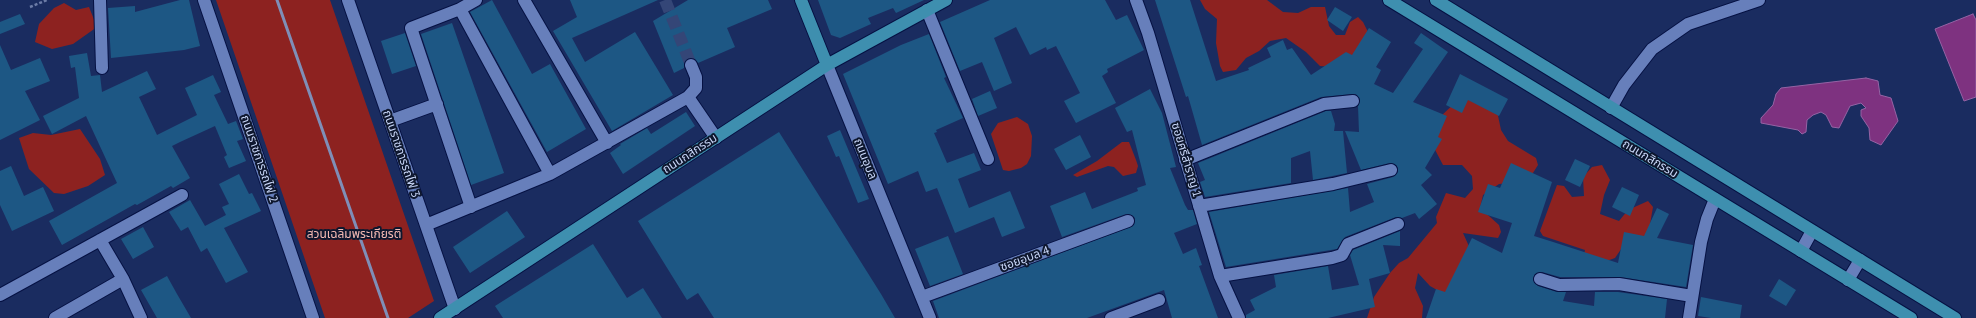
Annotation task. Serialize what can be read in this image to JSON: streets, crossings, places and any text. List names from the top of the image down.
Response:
{
  "streets": {
    "main road": ["ถนนกสิกรรม", "ถนนอุบล"],
    "street": [
      "ถนนราชการรถไฟ 3",
      "ถนนราชการรถไฟ 2",
      "ซอยศรีสำราญ 1",
      "ซอยอุบล 4"
    ]
  },
  "crossings": [
    ["ถนนราชการรถไฟ 3", "ถนนกสิกรรม"],
    ["ถนนกสิกรรม", "ถนนอุบล"],
    ["ถนนอุบล", "ซอยอุบล 4"]
  ],
  "parks": ["สวนเฉลิมพระเกียรติ"]
}
